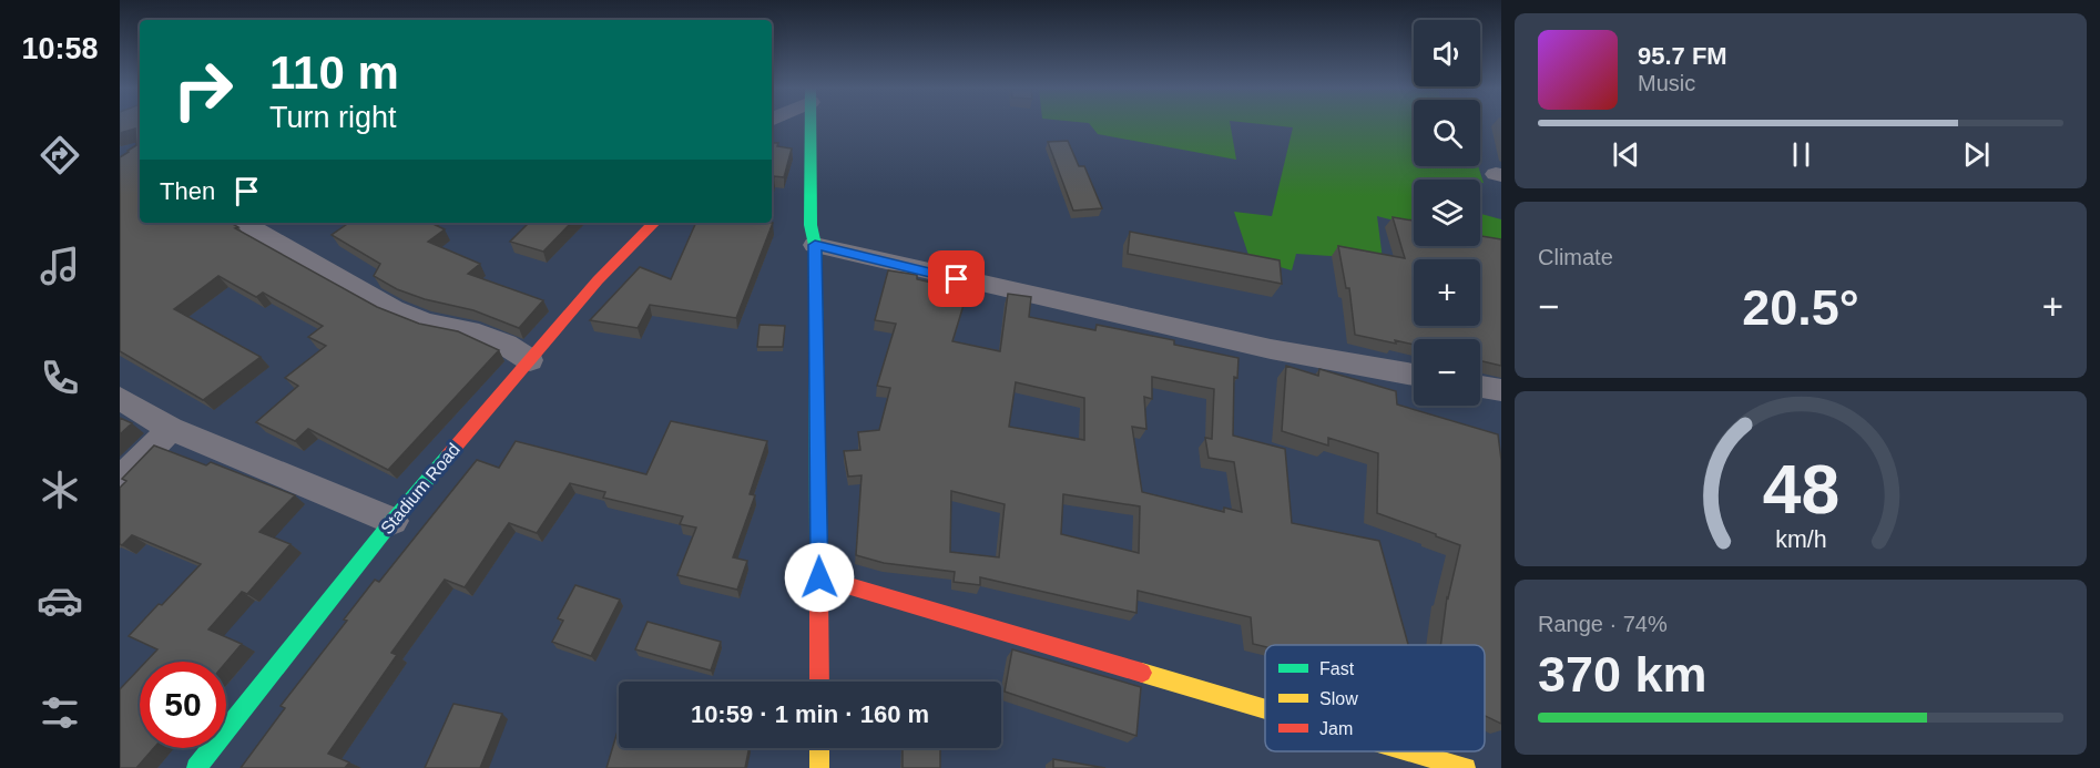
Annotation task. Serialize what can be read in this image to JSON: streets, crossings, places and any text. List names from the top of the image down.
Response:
{
  "streets": {
    "street": ["Stadium Road"]
  },
  "legend": ["Fast", "Slow", "Jam"],
  "page": {
    "tabs": "10:58",
    "map_buttons": ["+", "−"],
    "turn": ["110 m", "Turn right"],
    "song": ["95.7 FM", "Music"],
    "then": "Then",
    "tile": [
      "Climate",
      ["Range · 74%", "370 km"]
    ],
    "heat": ["−", "20.5°", "+"],
    "limit": "50",
    "trip": "10:59 · 1 min · 160 m",
    "gauge": ["48", "km/h"]
  }
}
